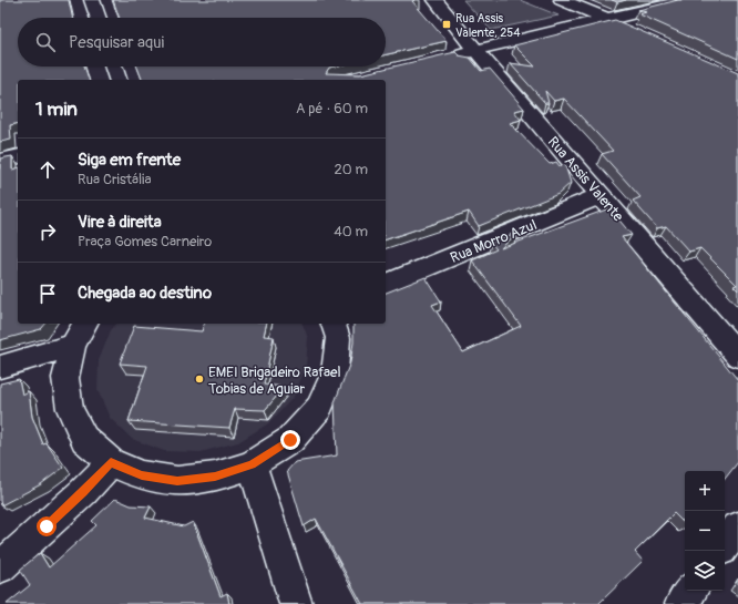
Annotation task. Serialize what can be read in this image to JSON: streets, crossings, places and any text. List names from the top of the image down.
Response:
{
  "streets": {
    "street": ["Rua Assis Valente", "Rua Morro Azul"]
  },
  "crossings": [
    ["Rua Assis Valente", "Rua Morro Azul"]
  ],
  "places": {
    "transit": ["Rua Assis Valente, 254"],
    "other": ["EMEI Brigadeiro Rafael Tobias de Aguiar"]
  },
  "page": {
    "search": "Pesquisar aqui",
    "heading": ["1 min", "A pé · 60 m"],
    "list": [
      ["Siga em frente", "Rua Cristália", "20 m"],
      ["Vire à direita", "Praça Gomes Carneiro", "40 m"],
      "Chegada ao destino"
    ],
    "map_buttons": ["+", "−"]
  }
}
